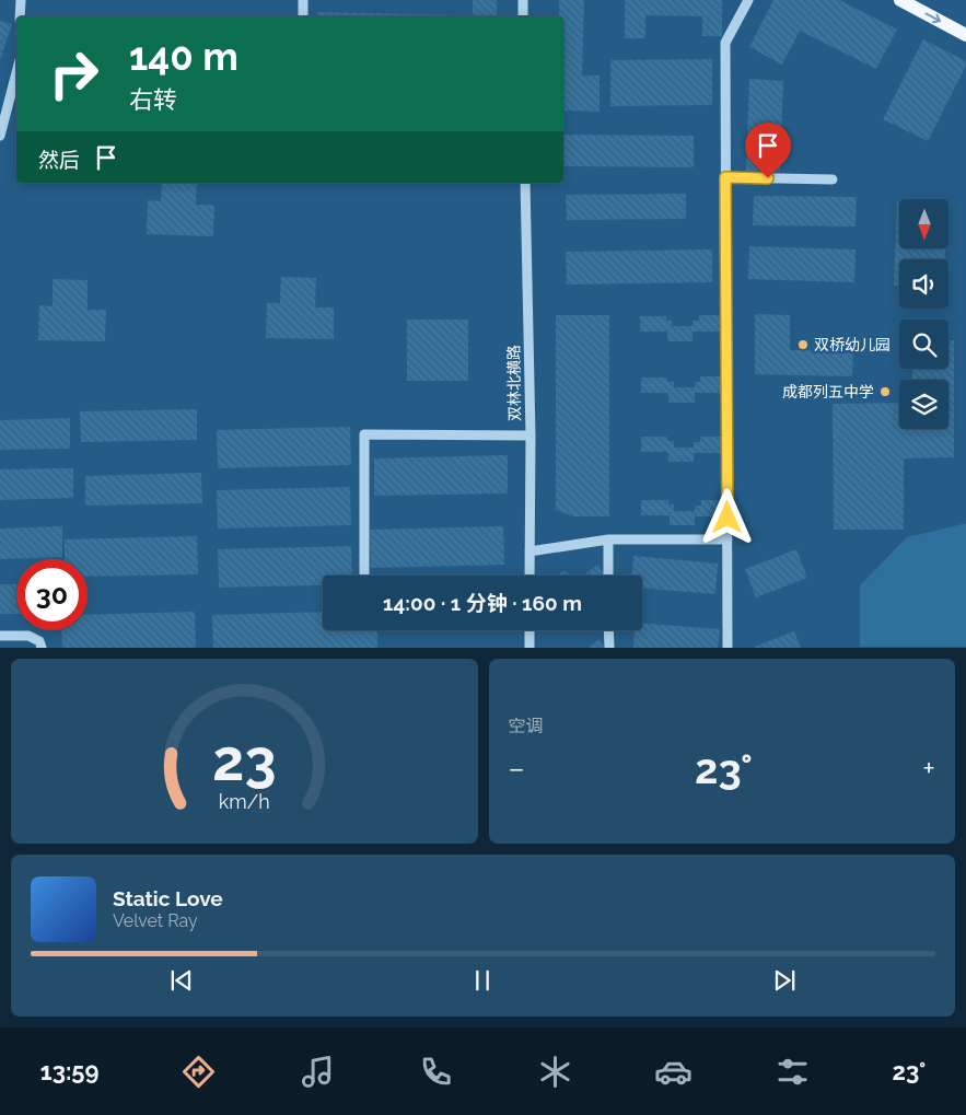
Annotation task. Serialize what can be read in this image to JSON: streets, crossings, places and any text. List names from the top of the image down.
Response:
{
  "streets": {
    "street": ["双林北横路"]
  },
  "places": ["双桥幼儿园", "成都列五中学"],
  "north": "bottom",
  "page": {
    "turn": ["140 m", "右转"],
    "then": "然后",
    "limit": "30",
    "trip": "14:00 · 1 分钟 · 160 m",
    "tile": "空调",
    "heat": ["−", "23°", "+"],
    "song": ["Static Love", "Velvet Ray"],
    "tabs": ["13:59", "23°"],
    "gauge": ["23", "km/h"]
  }
}
